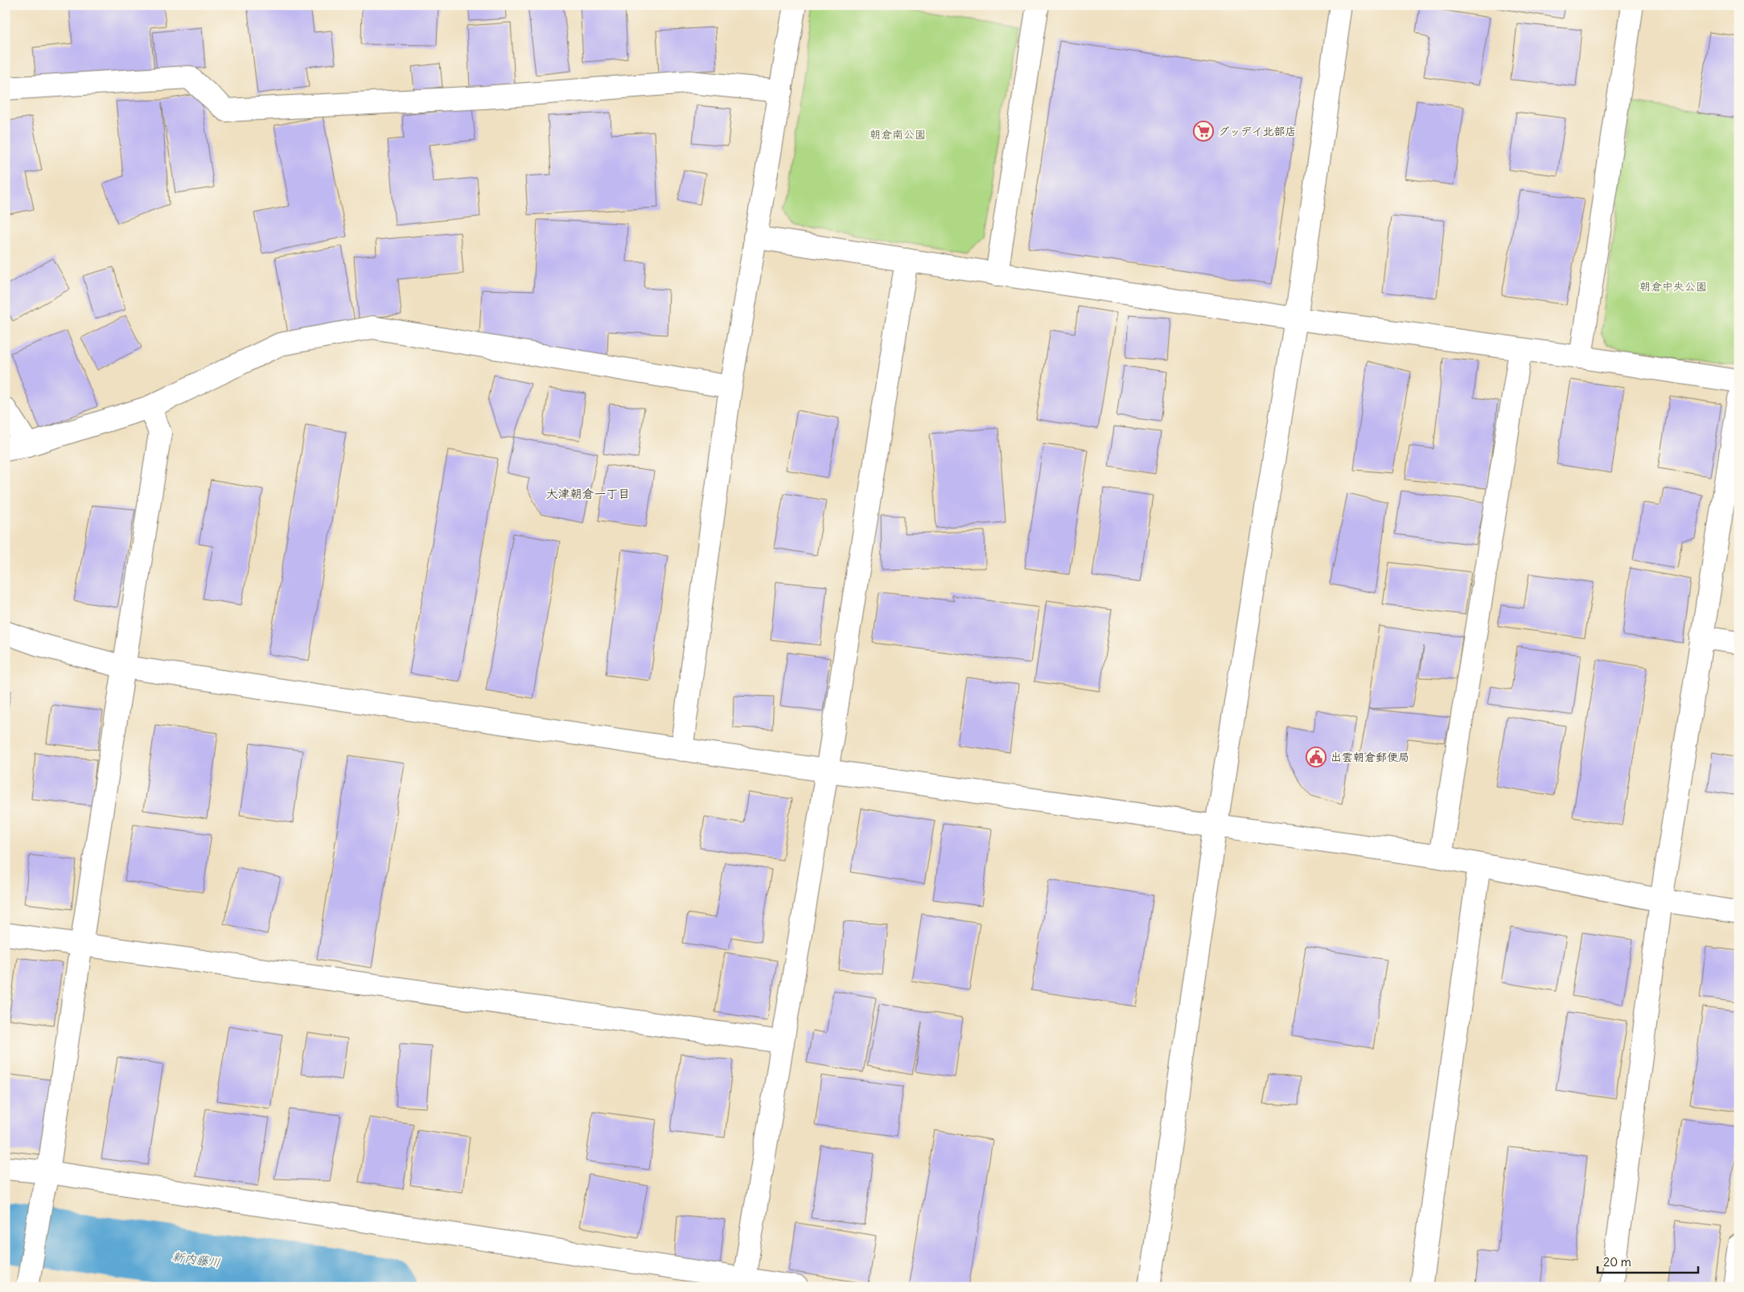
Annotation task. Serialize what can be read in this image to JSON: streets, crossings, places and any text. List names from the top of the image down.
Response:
{
  "districts": ["大津朝倉一丁目"],
  "water": ["新内藤川"],
  "parks": ["朝倉南公園", "朝倉中央公園"],
  "places": {
    "supermarket": ["グッデイ北部店"],
    "public building": ["出雲朝倉郵便局"]
  },
  "scale_bar": "20 m"
}
